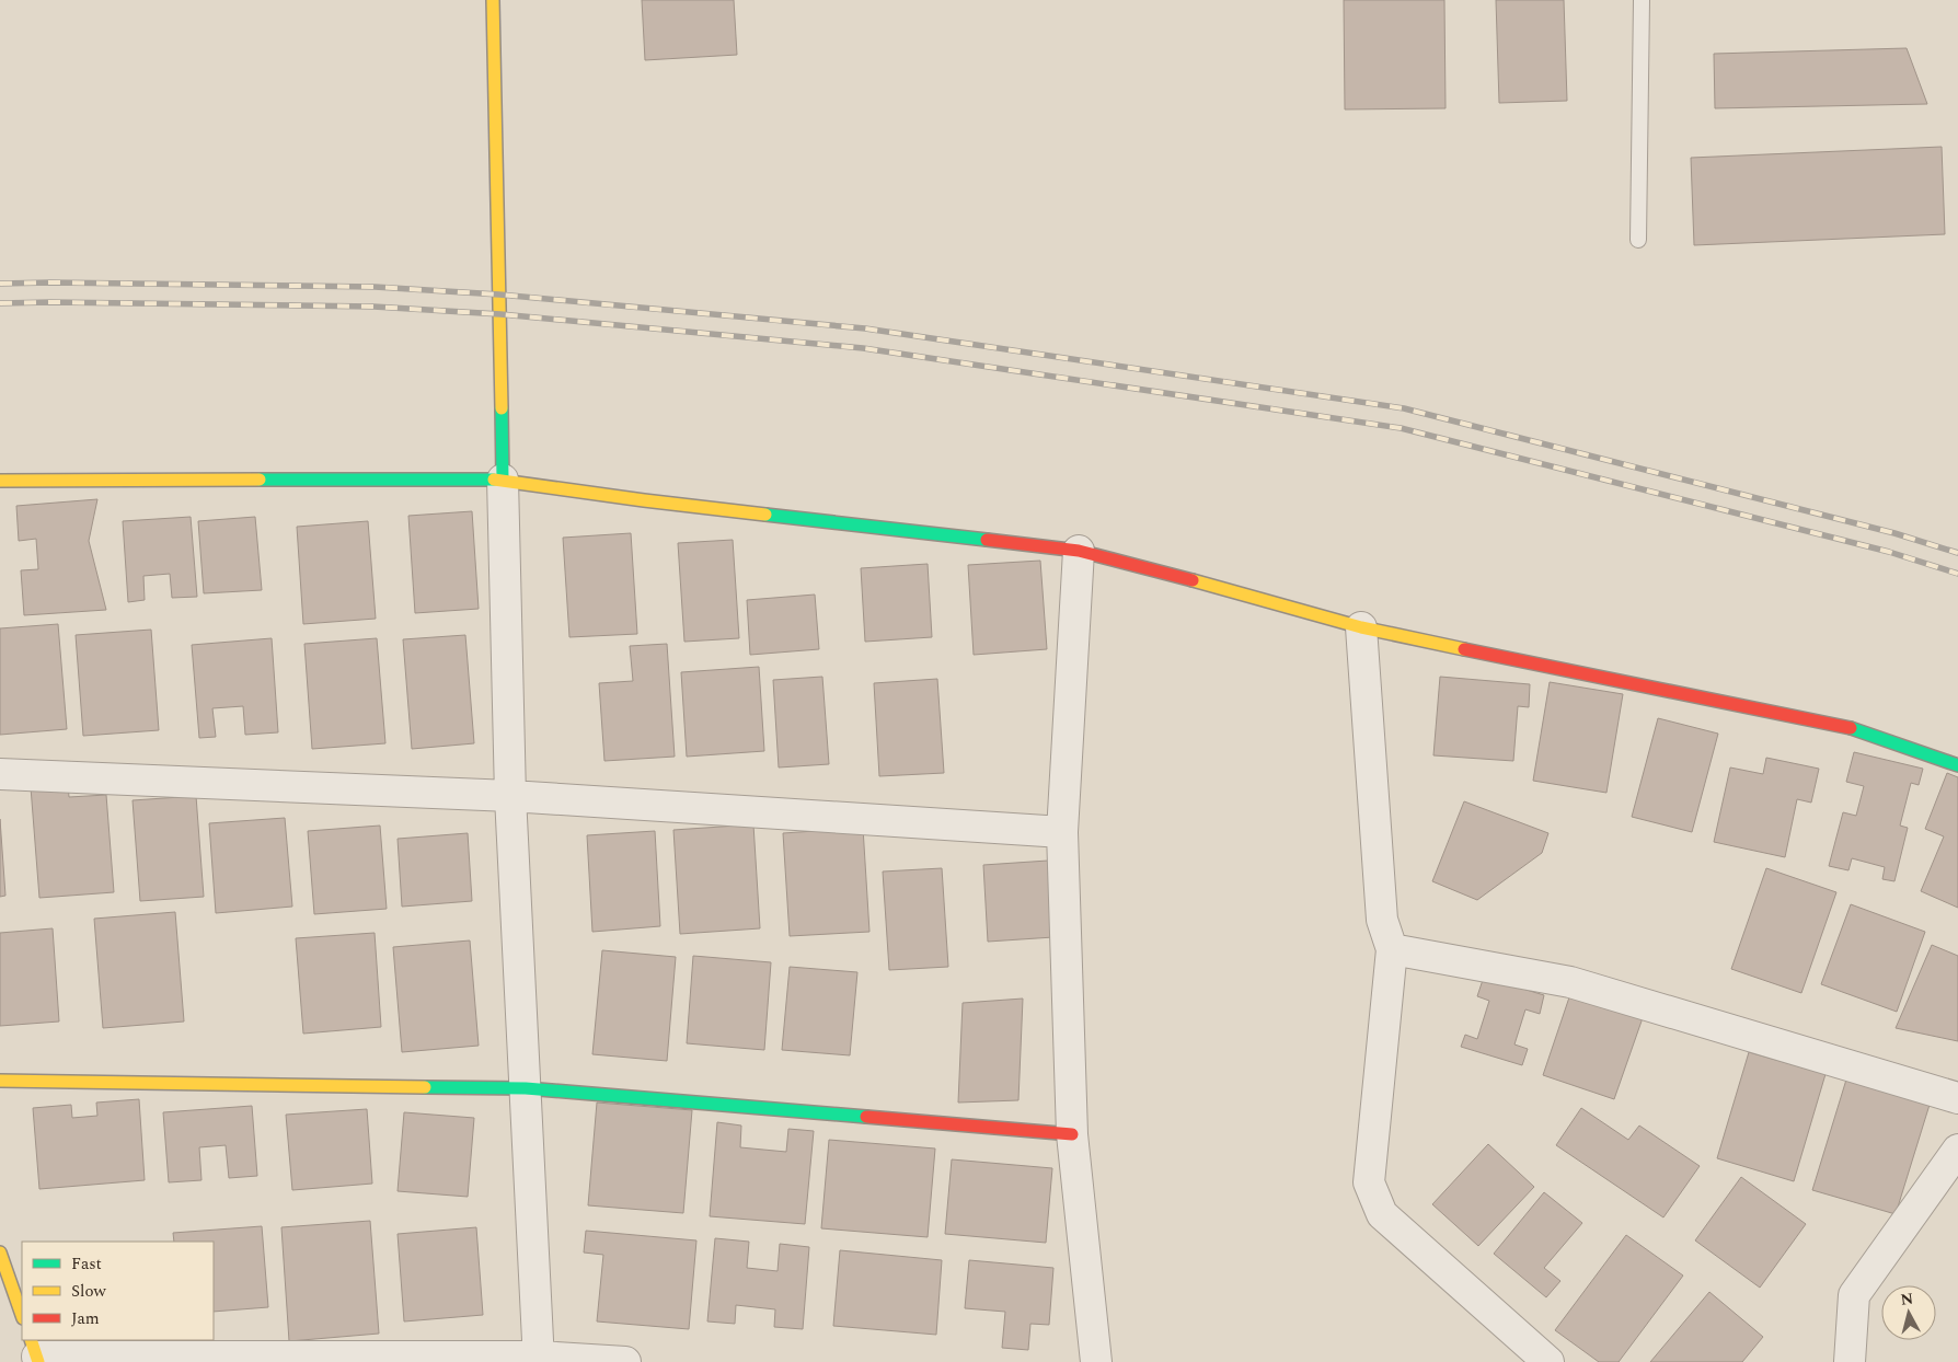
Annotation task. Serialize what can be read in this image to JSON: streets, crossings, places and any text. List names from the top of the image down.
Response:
{
  "legend": ["Fast", "Slow", "Jam"],
  "north": "top"
}
